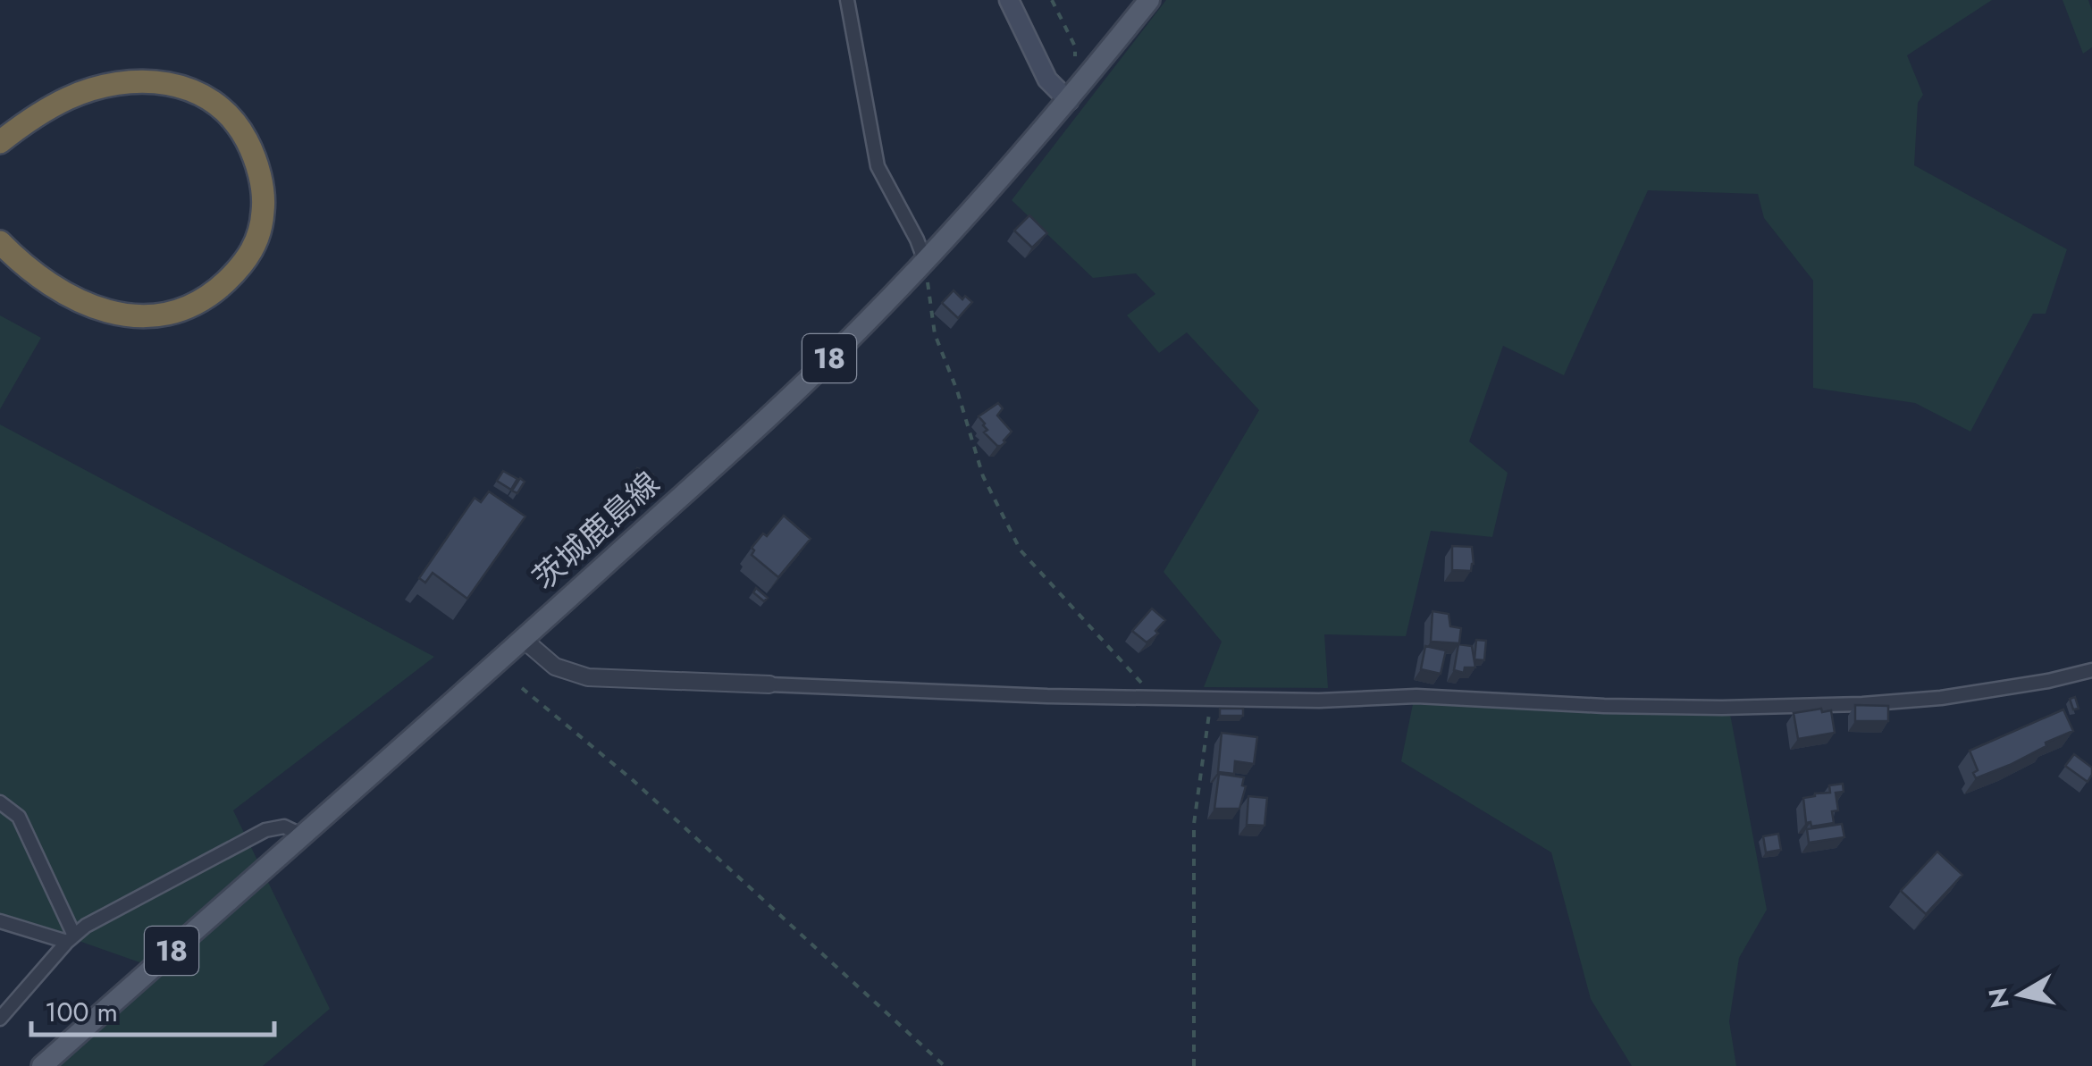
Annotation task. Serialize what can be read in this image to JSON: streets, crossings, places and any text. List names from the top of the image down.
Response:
{
  "streets": {
    "main road": ["18", "茨城鹿島線"]
  },
  "scale_bar": "100 m",
  "north": "left"
}
